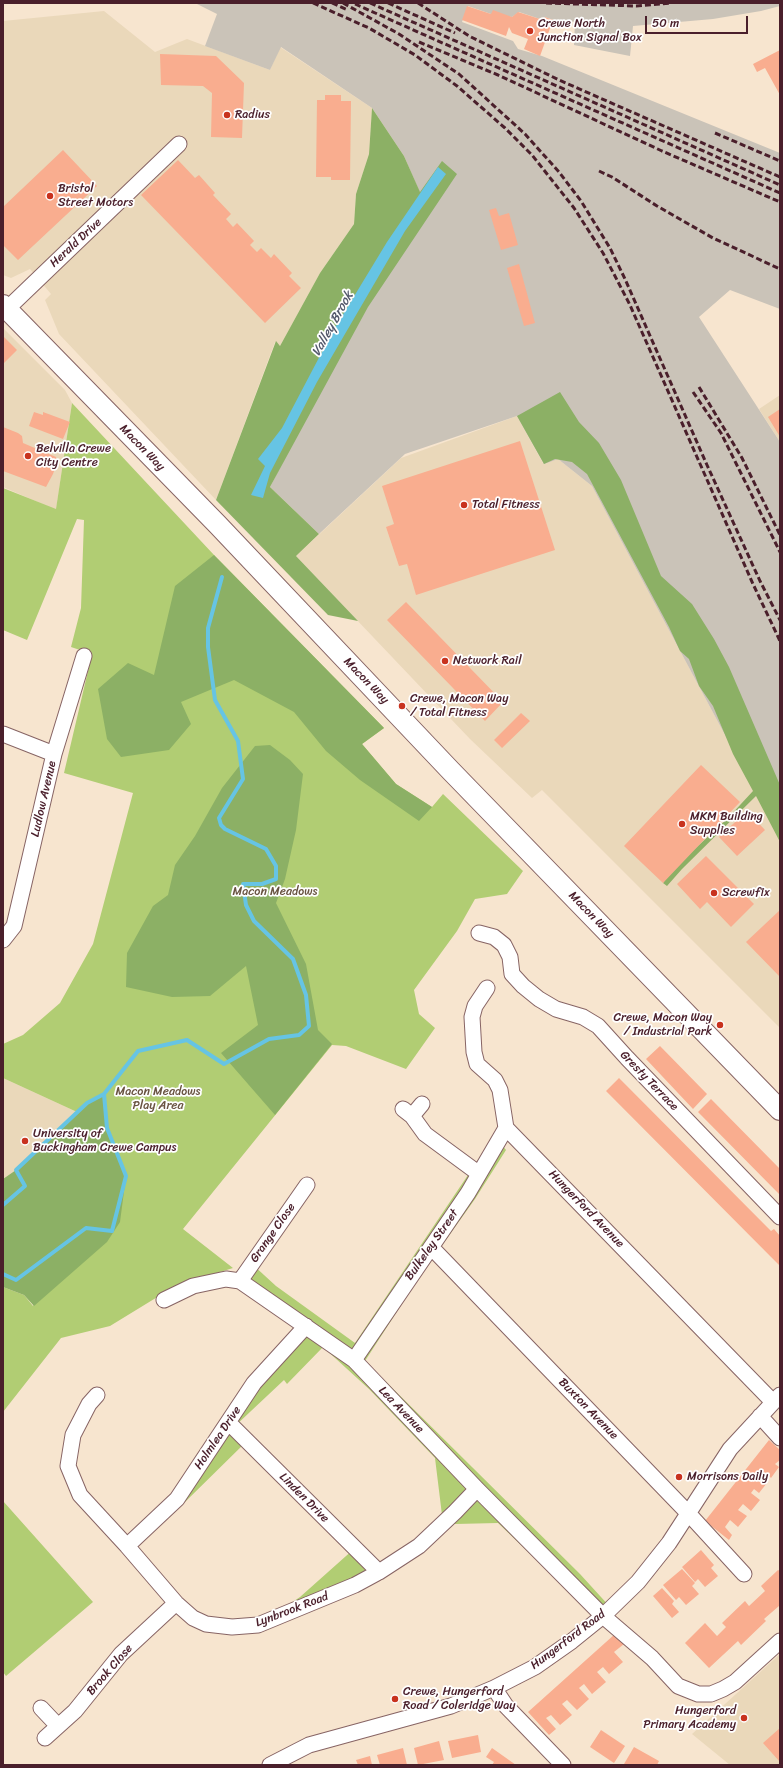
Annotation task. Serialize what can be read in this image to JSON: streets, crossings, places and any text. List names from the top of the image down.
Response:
{
  "streets": {
    "main road": ["Macon Way"],
    "street": [
      "Herald Drive",
      "Ludlow Avenue",
      "Gresty Terrace",
      "Hungerford Avenue",
      "Grange Close",
      "Bulkeley Street",
      "Buxton Avenue",
      "Lea Avenue",
      "Holmlea Drive",
      "Linden Drive",
      "Lynbrook Road",
      "Hungerford Road",
      "Brook Close"
    ]
  },
  "crossings": [
    ["Herald Drive", "Macon Way"],
    ["Hungerford Avenue", "Bulkeley Street"],
    ["Hungerford Avenue", "Hungerford Road"],
    ["Grange Close", "Lea Avenue"],
    ["Bulkeley Street", "Buxton Avenue"],
    ["Bulkeley Street", "Lea Avenue"],
    ["Buxton Avenue", "Hungerford Road"],
    ["Lea Avenue", "Holmlea Drive"],
    ["Lea Avenue", "Lynbrook Road"],
    ["Lea Avenue", "Hungerford Road"],
    ["Holmlea Drive", "Linden Drive"],
    ["Holmlea Drive", "Lynbrook Road"],
    ["Linden Drive", "Lynbrook Road"],
    ["Lynbrook Road", "Brook Close"]
  ],
  "water": ["Valley Brook"],
  "parks": ["Macon Meadows", "Macon Meadows Play Area"],
  "places": [
    "Crewe North Junction Signal Box",
    "Radius",
    "Bristol Street Motors",
    "Belvilla Crewe City Centre",
    "Total Fitness",
    "Network Rail",
    "Crewe, Macon Way / Total Fitness",
    "MKM Building Supplies",
    "Screwfix",
    "Crewe, Macon Way / Industrial Park",
    "University of Buckingham Crewe Campus",
    "Morrisons Daily",
    "Crewe, Hungerford Road / Coleridge Way",
    "Hungerford Primary Academy"
  ],
  "scale_bar": "50 m"
}
